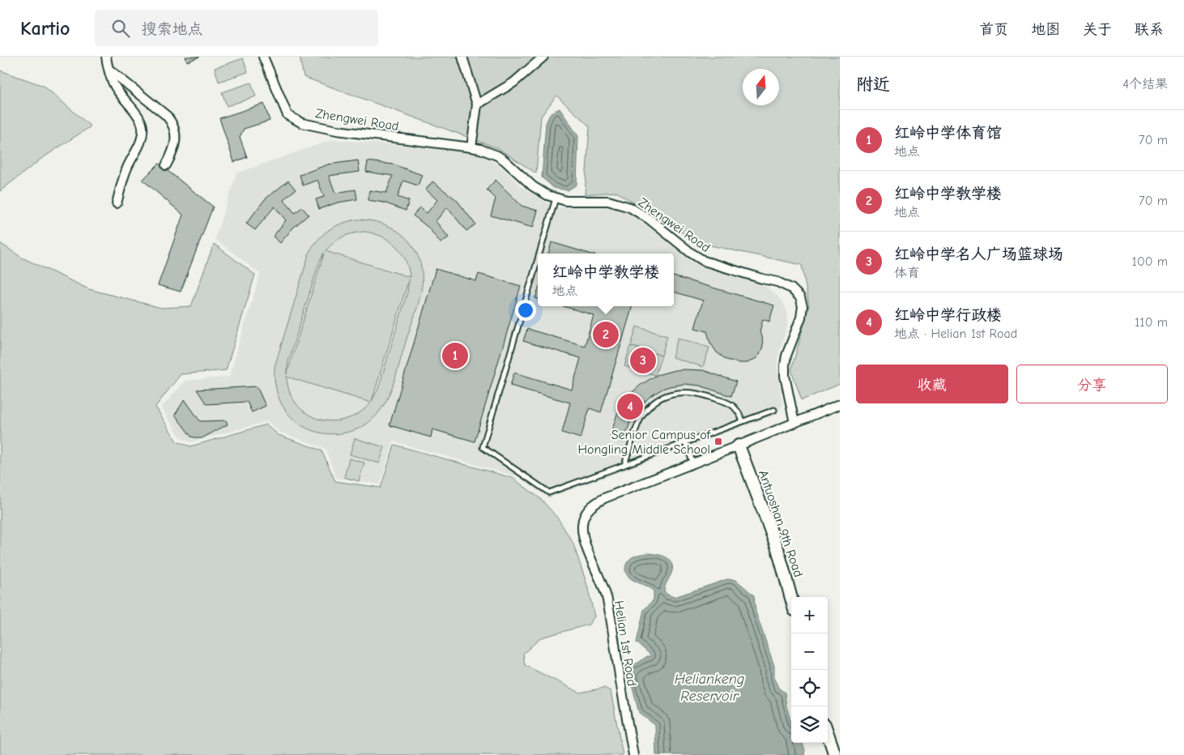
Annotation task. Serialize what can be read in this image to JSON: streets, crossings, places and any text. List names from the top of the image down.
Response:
{
  "streets": {
    "street": ["Zhengwei Road", "Antuoshan 9th Road", "Helian 1st Road"]
  },
  "crossings": [
    ["Zhengwei Road", "Helian 1st Road"],
    ["Antuoshan 9th Road", "Helian 1st Road"]
  ],
  "water": ["Heliankeng Reservoir"],
  "places": {
    "transit": ["Senior Campus of Hongling Middle School"]
  },
  "north": "top",
  "page": {
    "header": "Kartio",
    "search": "搜索地点",
    "nav": [
      "首页",
      "地图",
      "关于",
      "联系"
    ],
    "heading": ["附近", "4个结果"],
    "list": [
      {
        "mark": "1",
        "name": "红岭中学体育馆",
        "note": "地点",
        "value": "70 m"
      },
      {
        "mark": "2",
        "name": "红岭中学教学楼",
        "note": "地点",
        "value": "70 m"
      },
      {
        "mark": "3",
        "name": "红岭中学名人广场篮球场",
        "note": "体育",
        "value": "100 m"
      },
      {
        "mark": "4",
        "name": "红岭中学行政楼",
        "note": "地点 · Helian 1st Road",
        "value": "110 m"
      }
    ],
    "popup": ["红岭中学教学楼", "地点"],
    "pins": [
      "2",
      "1",
      "3",
      "4"
    ],
    "buttons": ["收藏", "分享"],
    "map_buttons": ["+", "−"]
  }
}
